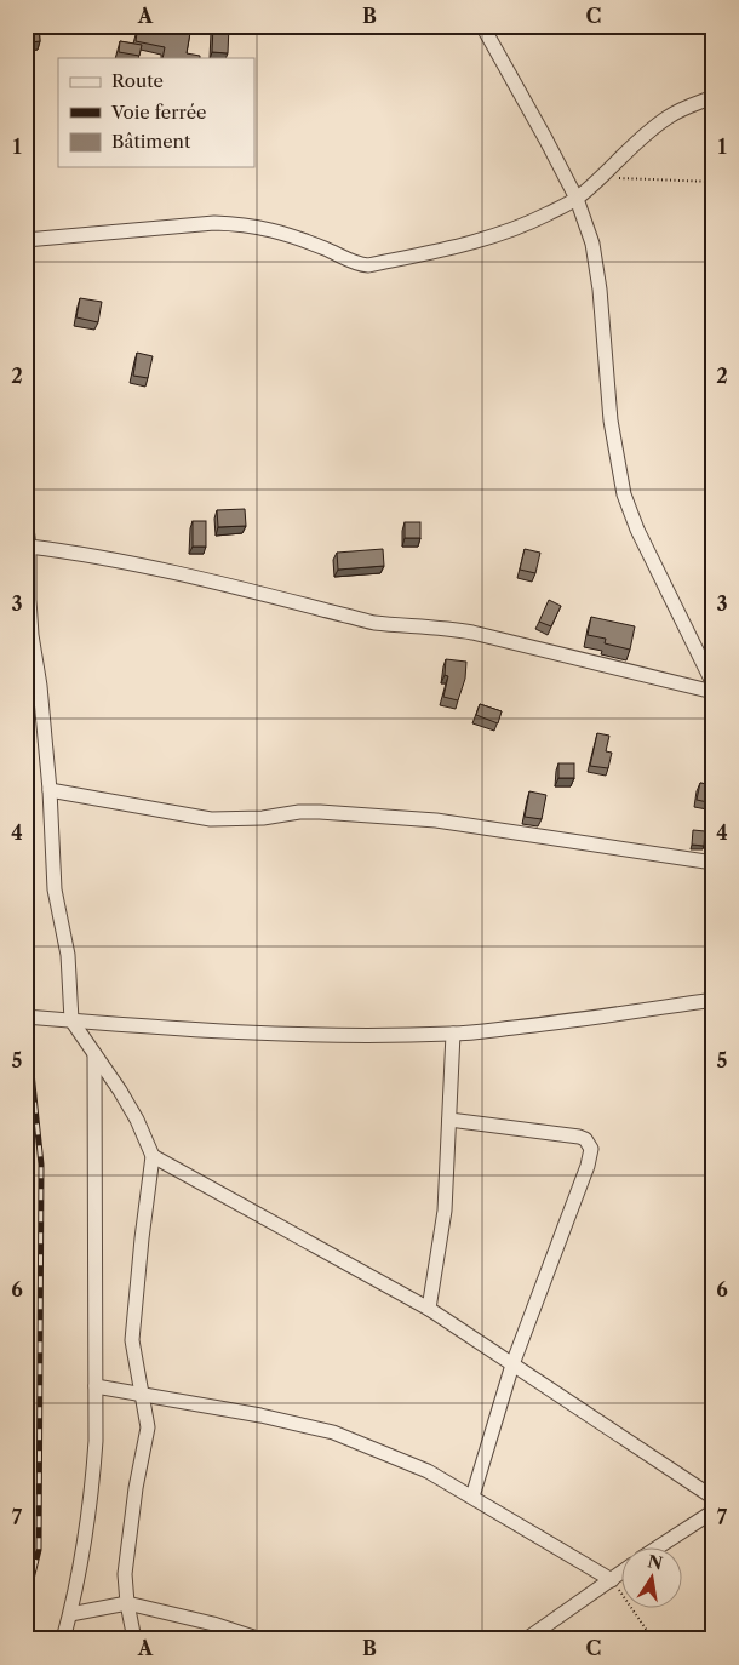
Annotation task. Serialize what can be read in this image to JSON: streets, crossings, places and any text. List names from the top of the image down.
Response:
{
  "legend": ["Route", "Voie ferrée", "Bâtiment"],
  "north": "top",
  "grid": {
    "columns": ["A", "B", "C"],
    "rows": [
      "1",
      "2",
      "3",
      "4",
      "5",
      "6",
      "7"
    ]
  }
}
